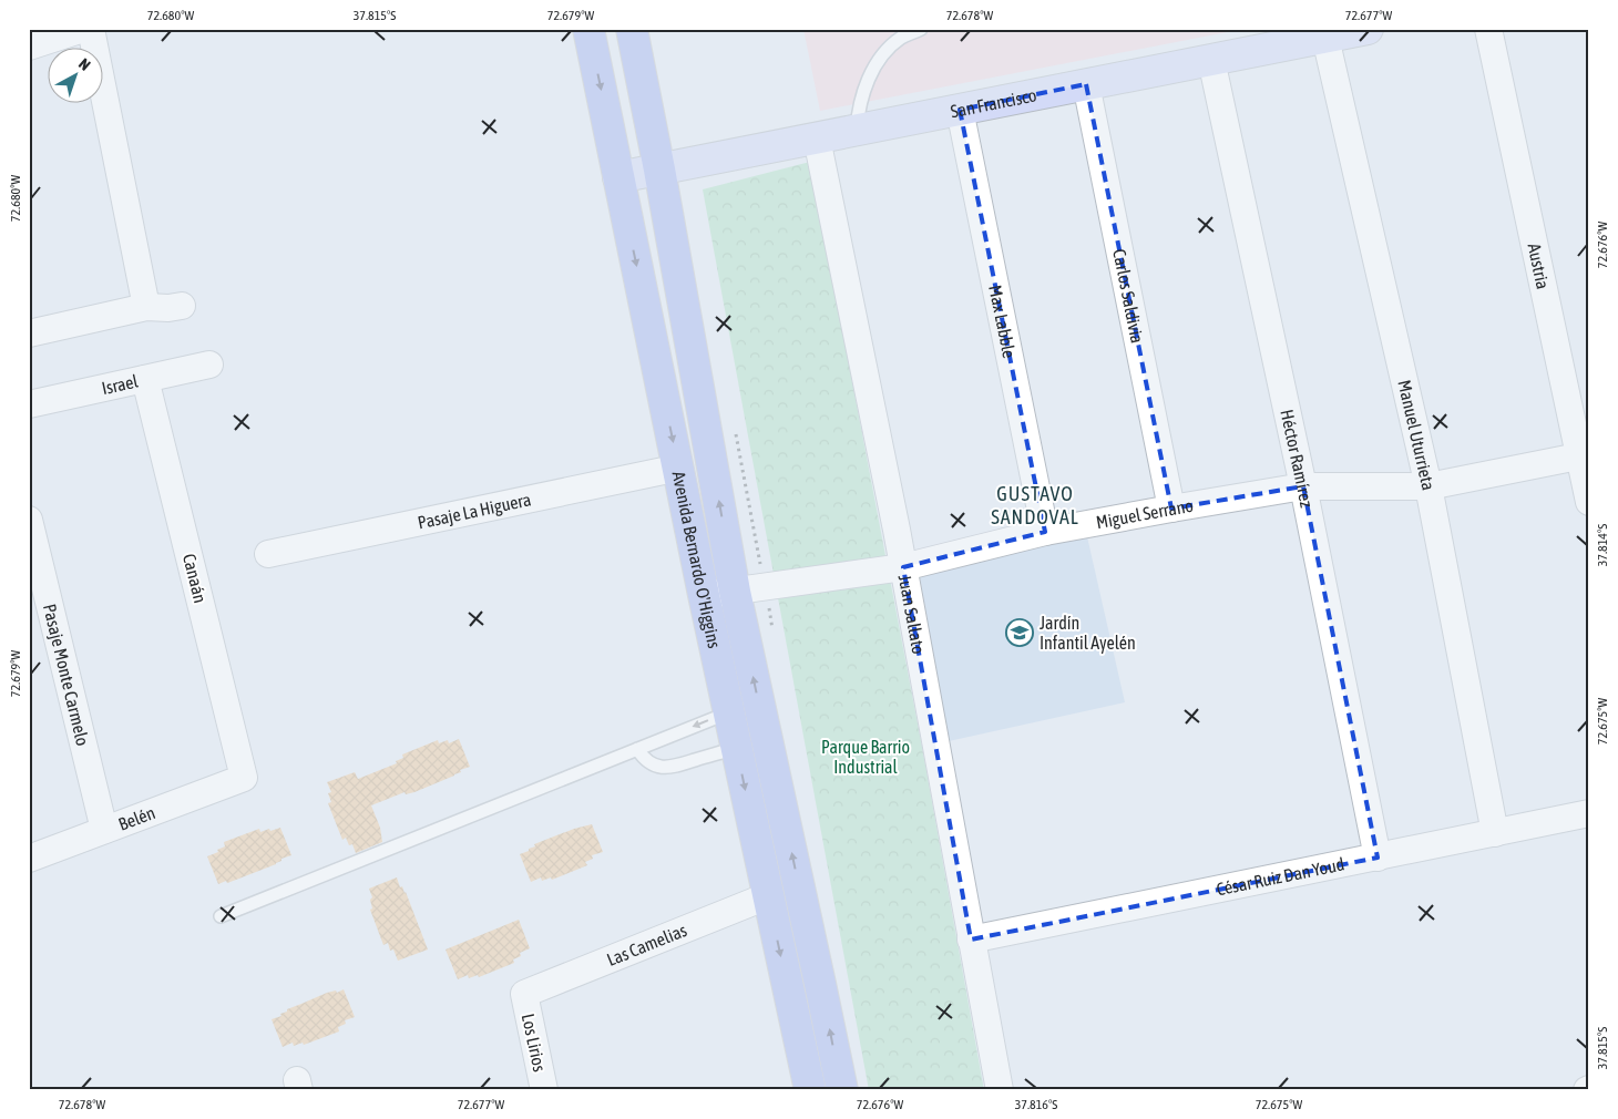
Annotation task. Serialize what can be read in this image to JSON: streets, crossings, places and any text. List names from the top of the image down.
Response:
{
  "streets": {
    "main road": ["Avenida Bernardo O'Higgins"],
    "street": [
      "San Francisco",
      "Austria",
      "Carlos Saldivia",
      "Max Labble",
      "Israel",
      "Manuel Uturrieta",
      "Héctor Ramírez",
      "Pasaje La Higuera",
      "Miguel Serrano",
      "Canaán",
      "Juan Sallato",
      "Pasaje Monte Carmelo",
      "Belén",
      "César Ruiz Dan Youd",
      "Las Camelias",
      "Los Lirios"
    ]
  },
  "crossings": [
    ["San Francisco", "Carlos Saldivia"],
    ["San Francisco", "Max Labble"],
    ["San Francisco", "Manuel Uturrieta"],
    ["San Francisco", "Héctor Ramírez"],
    ["San Francisco", "Avenida Bernardo O'Higgins"],
    ["San Francisco", "Juan Sallato"],
    ["Austria", "Miguel Serrano"],
    ["Carlos Saldivia", "Miguel Serrano"],
    ["Max Labble", "Miguel Serrano"],
    ["Israel", "Canaán"],
    ["Manuel Uturrieta", "Miguel Serrano"],
    ["Manuel Uturrieta", "César Ruiz Dan Youd"],
    ["Héctor Ramírez", "Miguel Serrano"],
    ["Héctor Ramírez", "César Ruiz Dan Youd"],
    ["Pasaje La Higuera", "Avenida Bernardo O'Higgins"],
    ["Miguel Serrano", "Avenida Bernardo O'Higgins"],
    ["Miguel Serrano", "Juan Sallato"],
    ["Avenida Bernardo O'Higgins", "Las Camelias"],
    ["Canaán", "Belén"],
    ["Juan Sallato", "César Ruiz Dan Youd"],
    ["Pasaje Monte Carmelo", "Belén"],
    ["Las Camelias", "Los Lirios"]
  ],
  "districts": ["GUSTAVO SANDOVAL"],
  "parks": ["Parque Barrio Industrial"],
  "places": {
    "school or university": ["Jardín Infantil Ayelén"]
  },
  "north": "top right",
  "coordinates": [
    "72.680°W",
    "37.815°S",
    "72.679°W",
    "72.678°W",
    "72.677°W",
    "72.676°W",
    "37.814°S",
    "72.675°W",
    "37.816°S"
  ]
}
